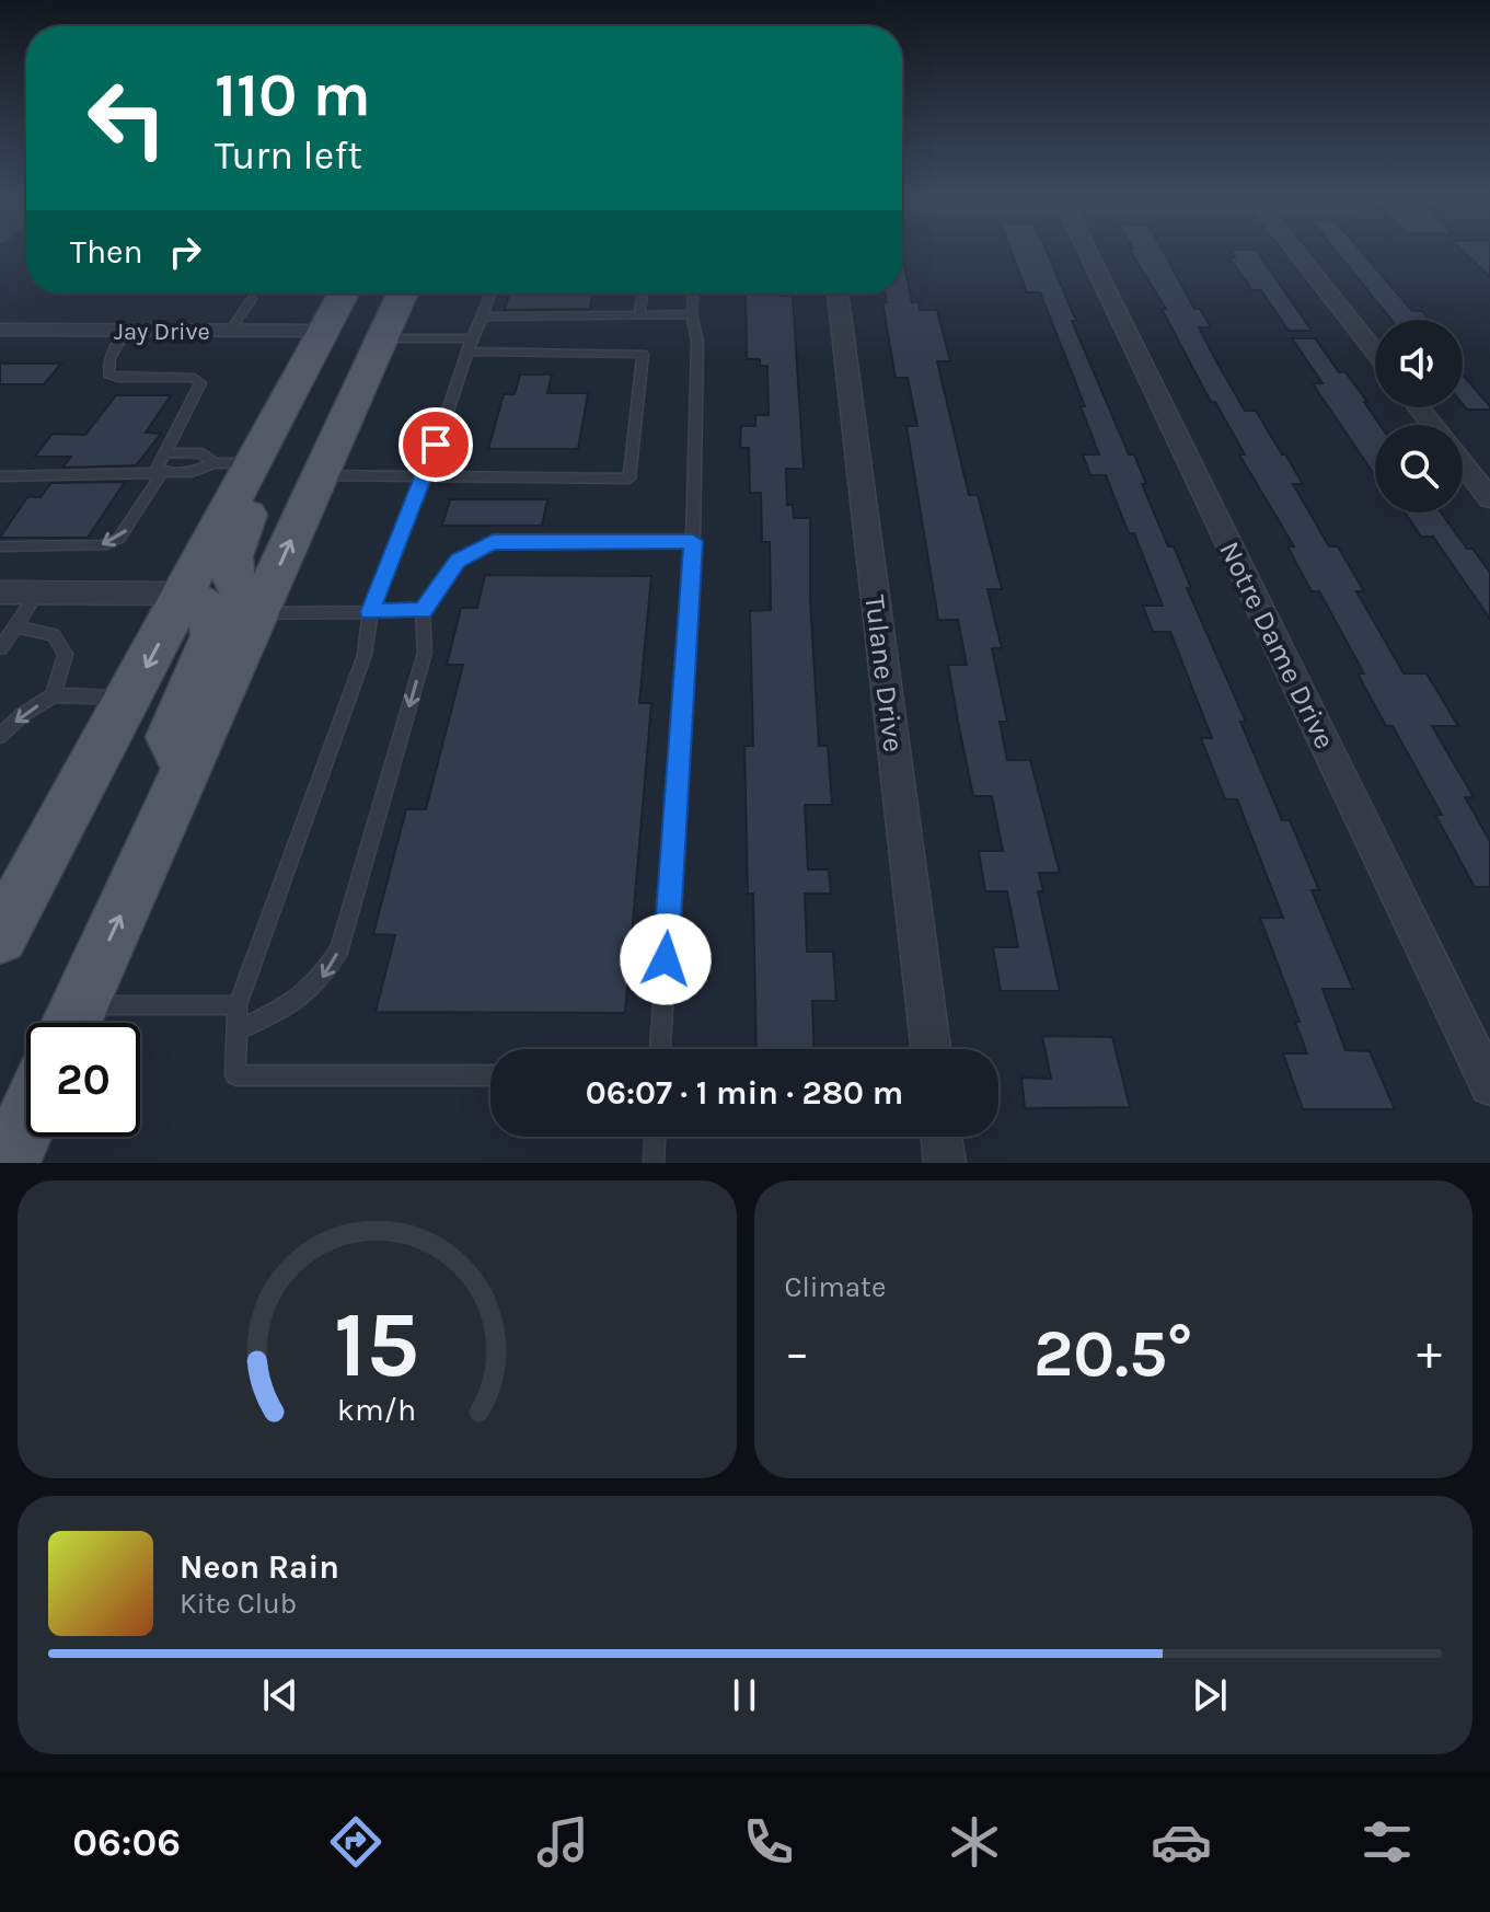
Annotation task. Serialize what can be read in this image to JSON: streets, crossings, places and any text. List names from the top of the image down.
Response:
{
  "streets": {
    "street": ["Jay Drive", "Notre Dame Drive", "Tulane Drive"]
  },
  "page": {
    "turn": ["110 m", "Turn left"],
    "then": "Then",
    "limit": "20",
    "trip": "06:07 · 1 min · 280 m",
    "tile": "Climate",
    "heat": ["−", "20.5°", "+"],
    "song": ["Neon Rain", "Kite Club"],
    "tabs": "06:06",
    "gauge": ["15", "km/h"]
  }
}
